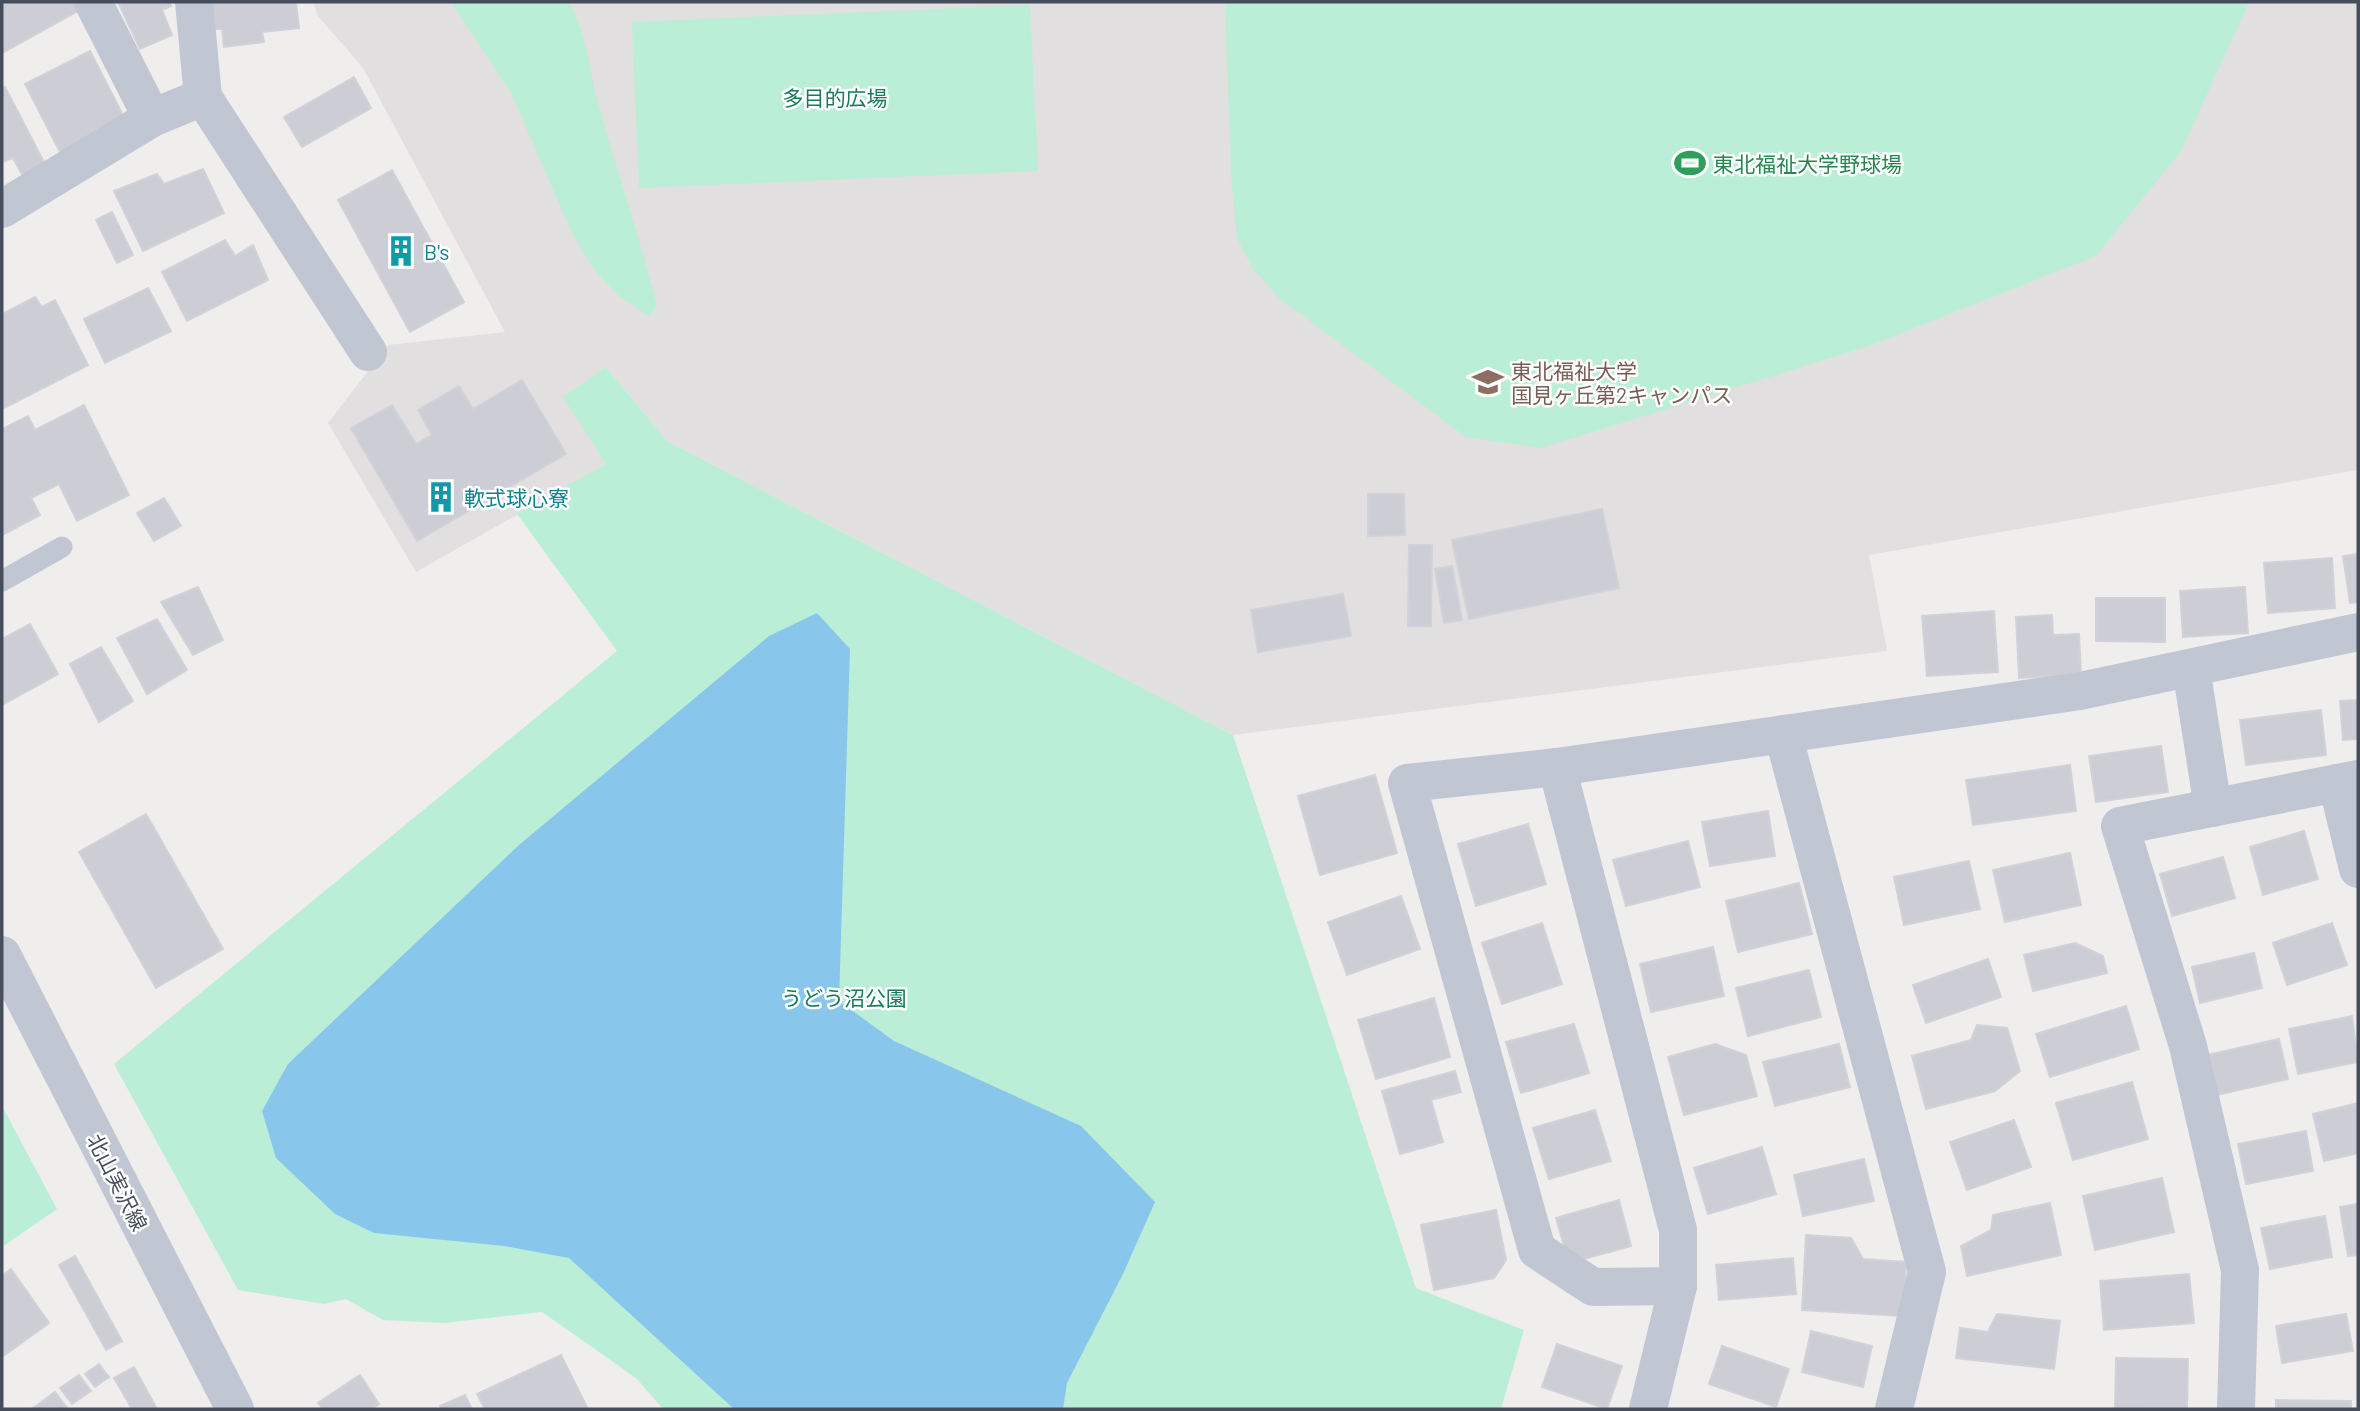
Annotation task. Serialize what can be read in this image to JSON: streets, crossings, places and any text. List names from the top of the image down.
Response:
{
  "streets": {
    "street": ["北山実沢線"]
  },
  "parks": ["多目的広場", "うどう沼公園"],
  "places": {
    "sports": ["東北福祉大学野球場"],
    "building": ["B's", "軟式球心寮"],
    "school or university": ["東北福祉大学 国見ヶ丘第2キャンパス"]
  }
}
